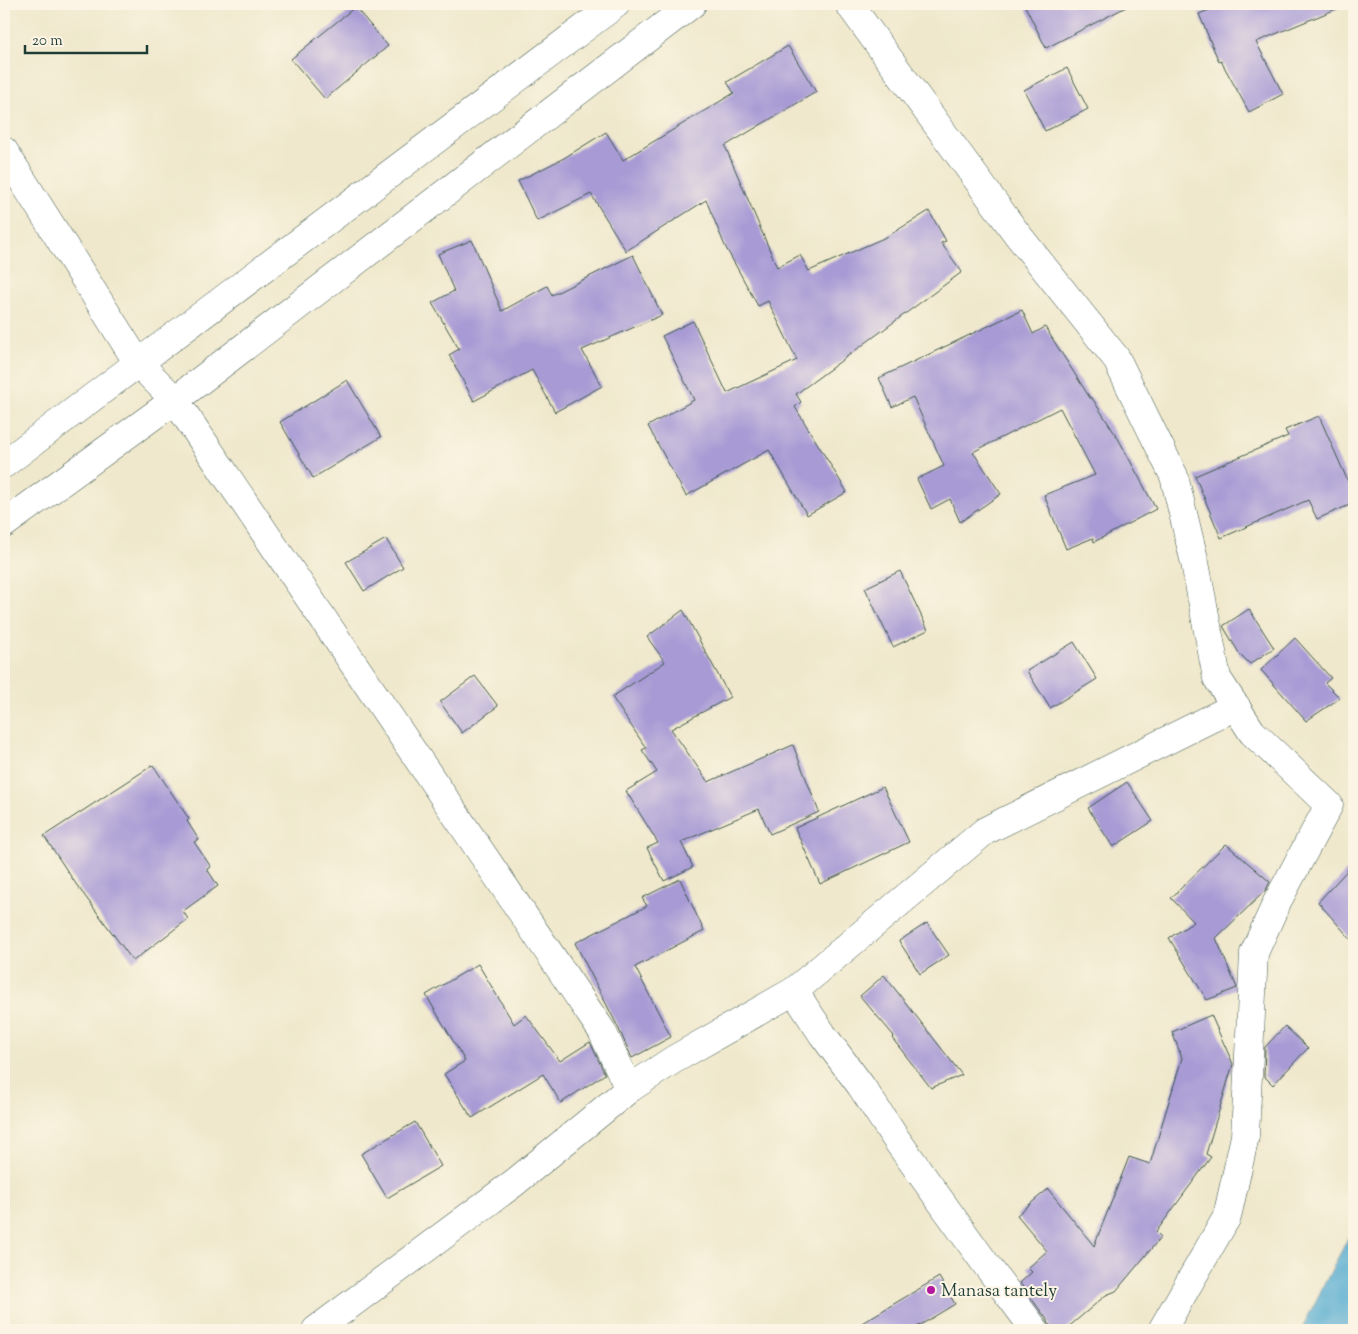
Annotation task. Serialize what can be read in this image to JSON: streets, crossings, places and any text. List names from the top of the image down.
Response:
{
  "places": ["Manasa tantely"],
  "scale_bar": "20 m"
}
